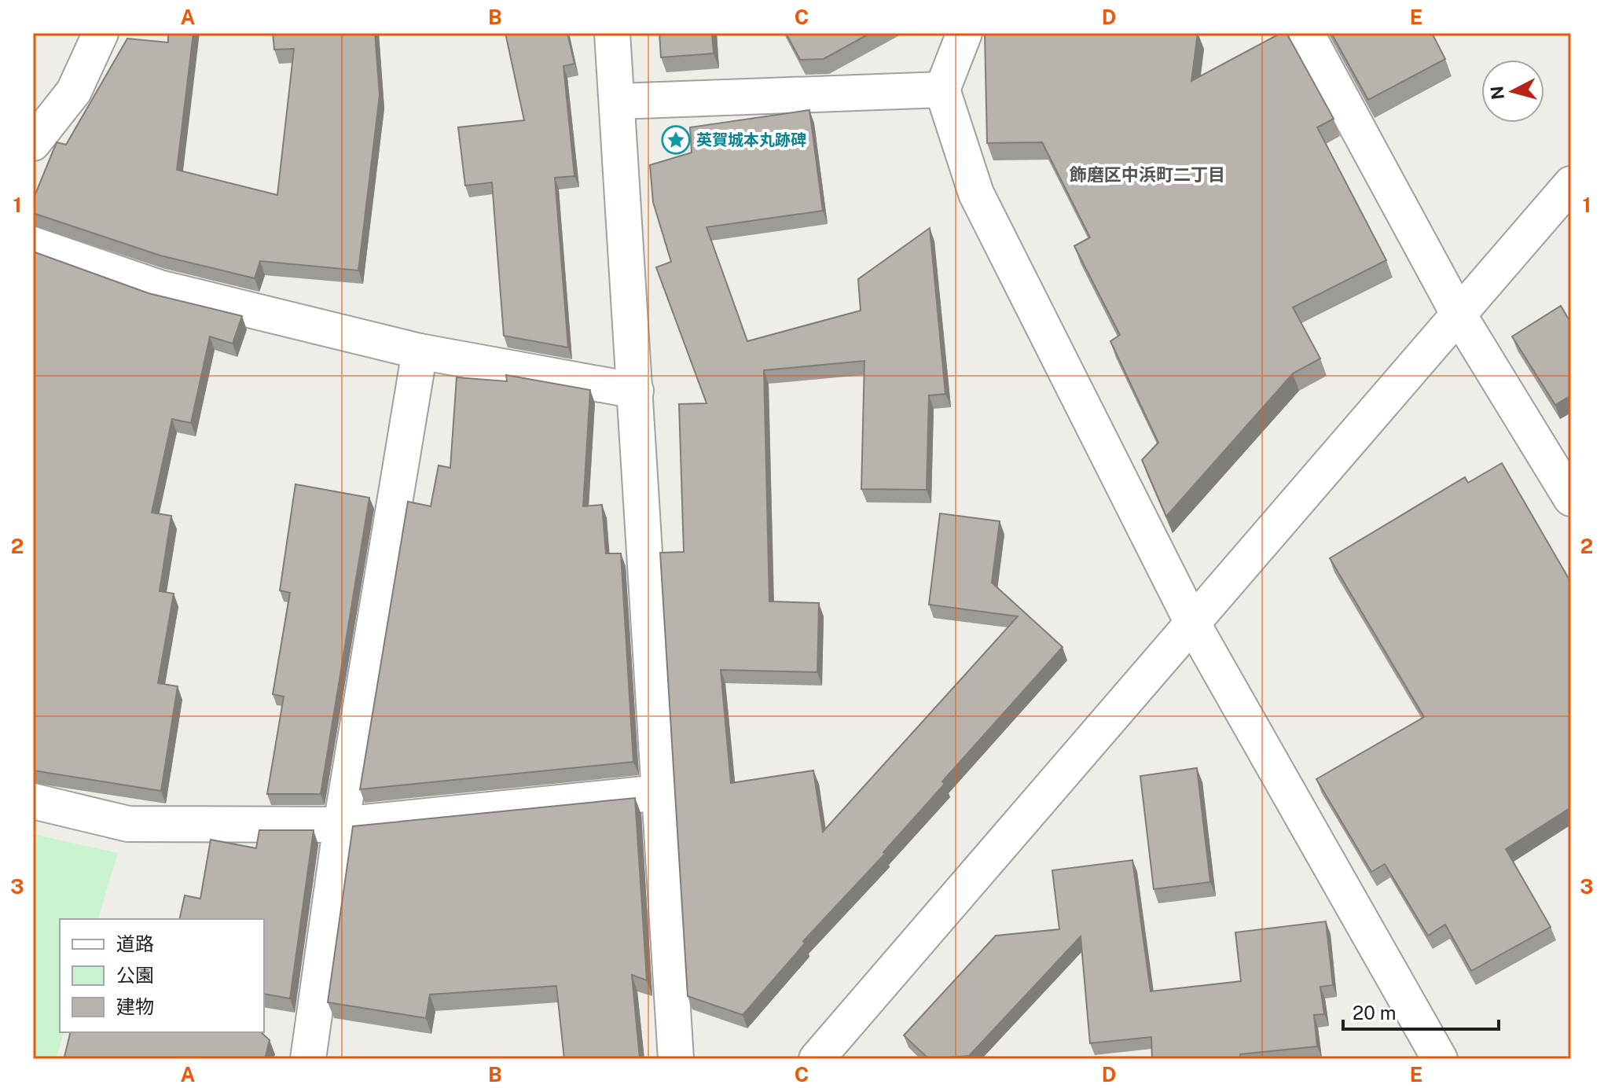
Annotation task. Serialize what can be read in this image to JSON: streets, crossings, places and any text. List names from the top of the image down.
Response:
{
  "districts": ["飾磨区中浜町二丁目"],
  "places": {
    "place": ["英賀城本丸跡碑"]
  },
  "legend": ["道路", "公園", "建物"],
  "scale_bar": "20 m",
  "north": "left",
  "grid": {
    "columns": [
      "A",
      "B",
      "C",
      "D",
      "E"
    ],
    "rows": ["1", "2", "3"]
  }
}
